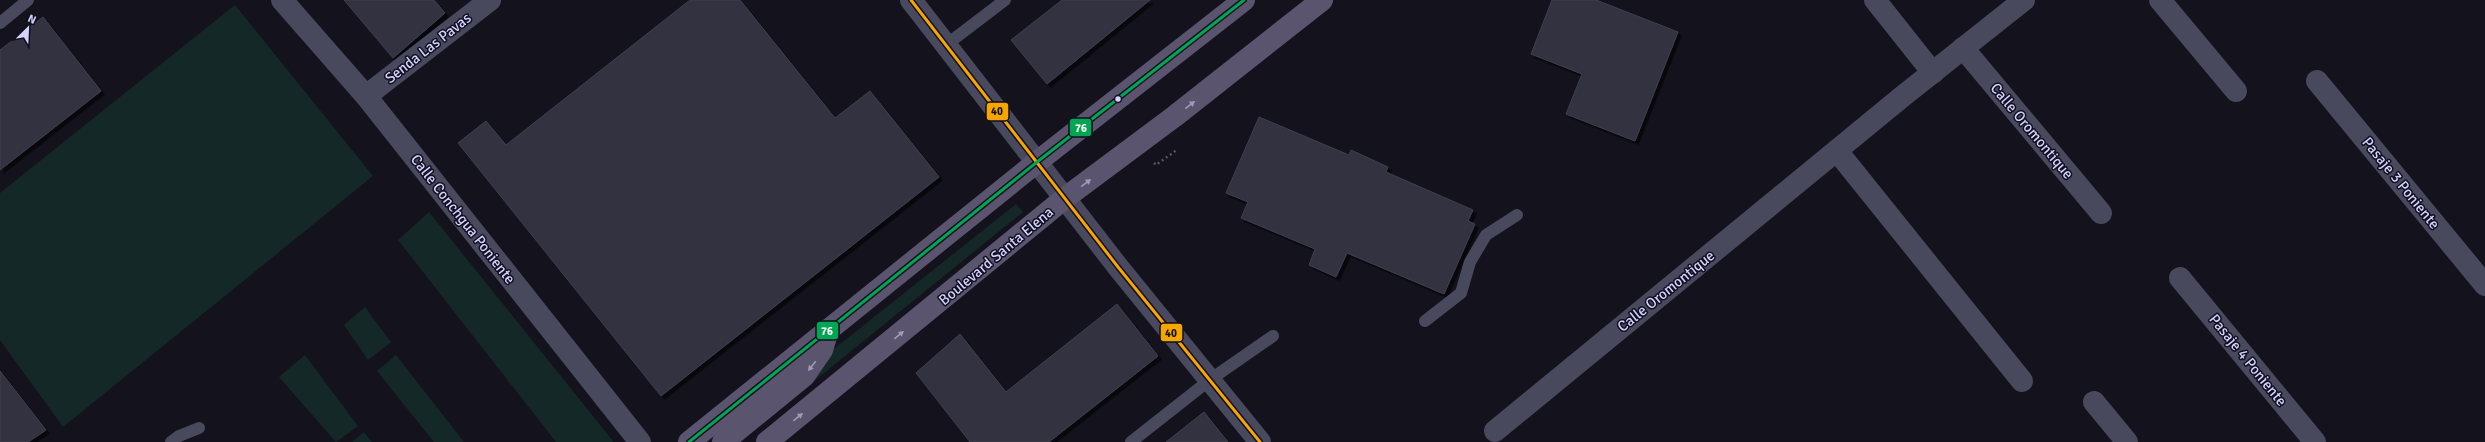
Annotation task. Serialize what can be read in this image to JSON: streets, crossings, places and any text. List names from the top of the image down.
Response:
{
  "streets": {
    "main road": ["Boulevard Santa Elena"],
    "street": [
      "Senda Las Pavas",
      "Calle Oromontique",
      "Pasaje 3 Poniente",
      "Calle Conchgua Poniente",
      "Pasaje 4 Poniente"
    ]
  },
  "crossings": [
    ["Senda Las Pavas", "Calle Conchgua Poniente"]
  ],
  "lines": ["transit line 40", "transit line 76"],
  "north": "top right"
}
